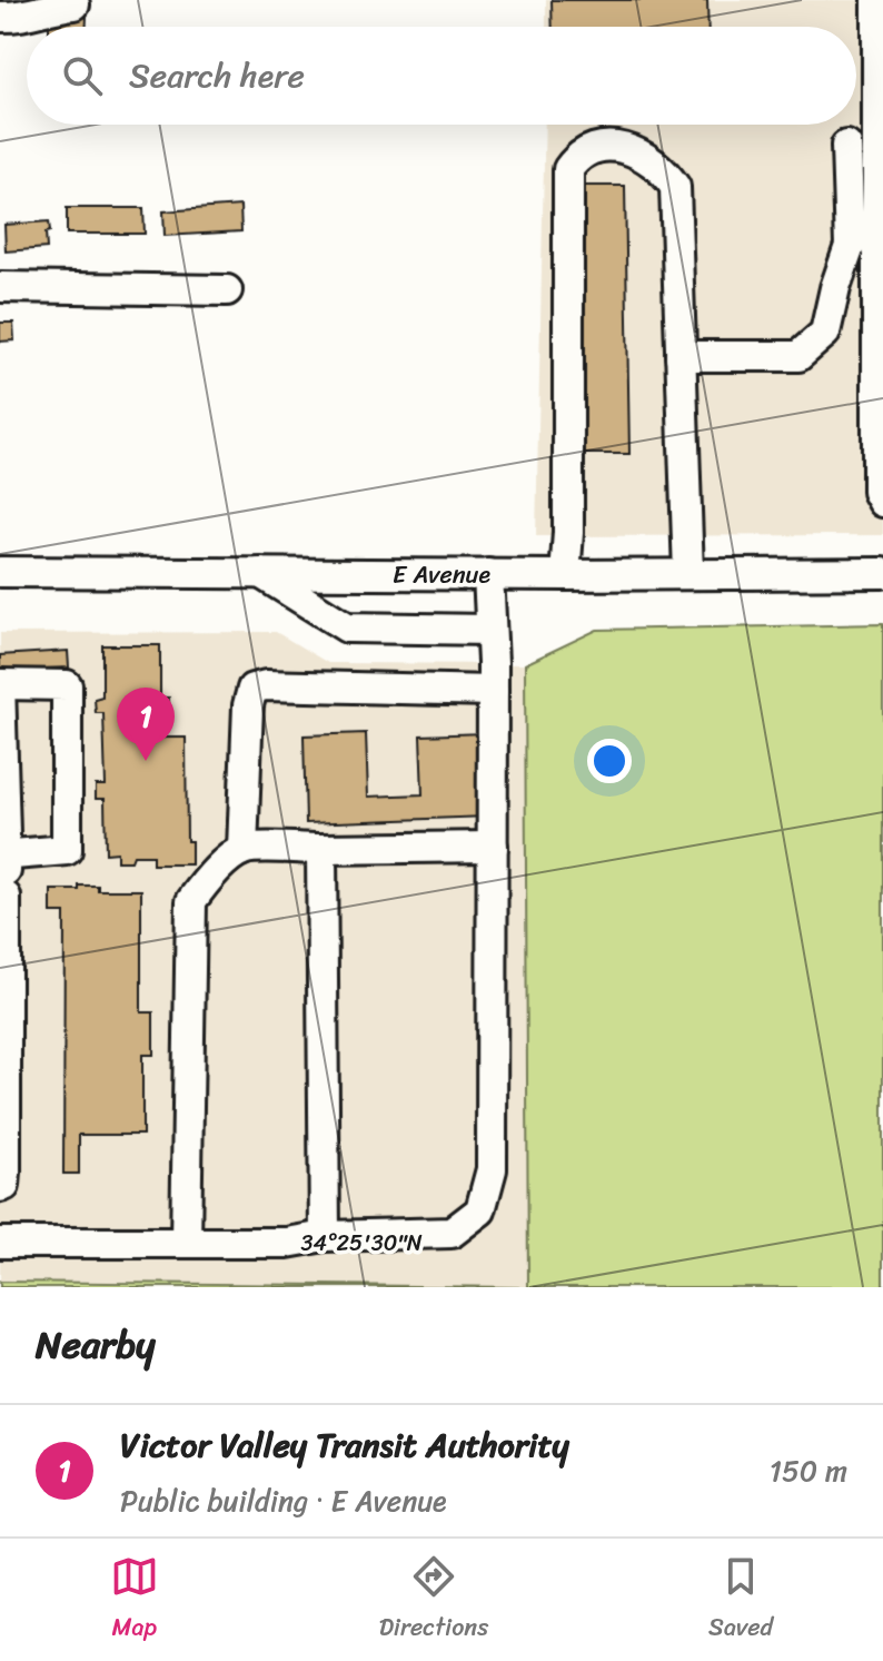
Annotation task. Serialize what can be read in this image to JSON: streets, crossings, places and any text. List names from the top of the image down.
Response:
{
  "streets": {
    "street": ["E Avenue"]
  },
  "page": {
    "search": "Search here",
    "pins": "1",
    "heading": "Nearby",
    "list": [
      {
        "mark": "1",
        "name": "Victor Valley Transit Authority",
        "note": "Public building · E Avenue",
        "value": "150 m"
      }
    ],
    "nav": ["Map", "Directions", "Saved"]
  },
  "coordinates": ["34°25'30\"N"]
}
